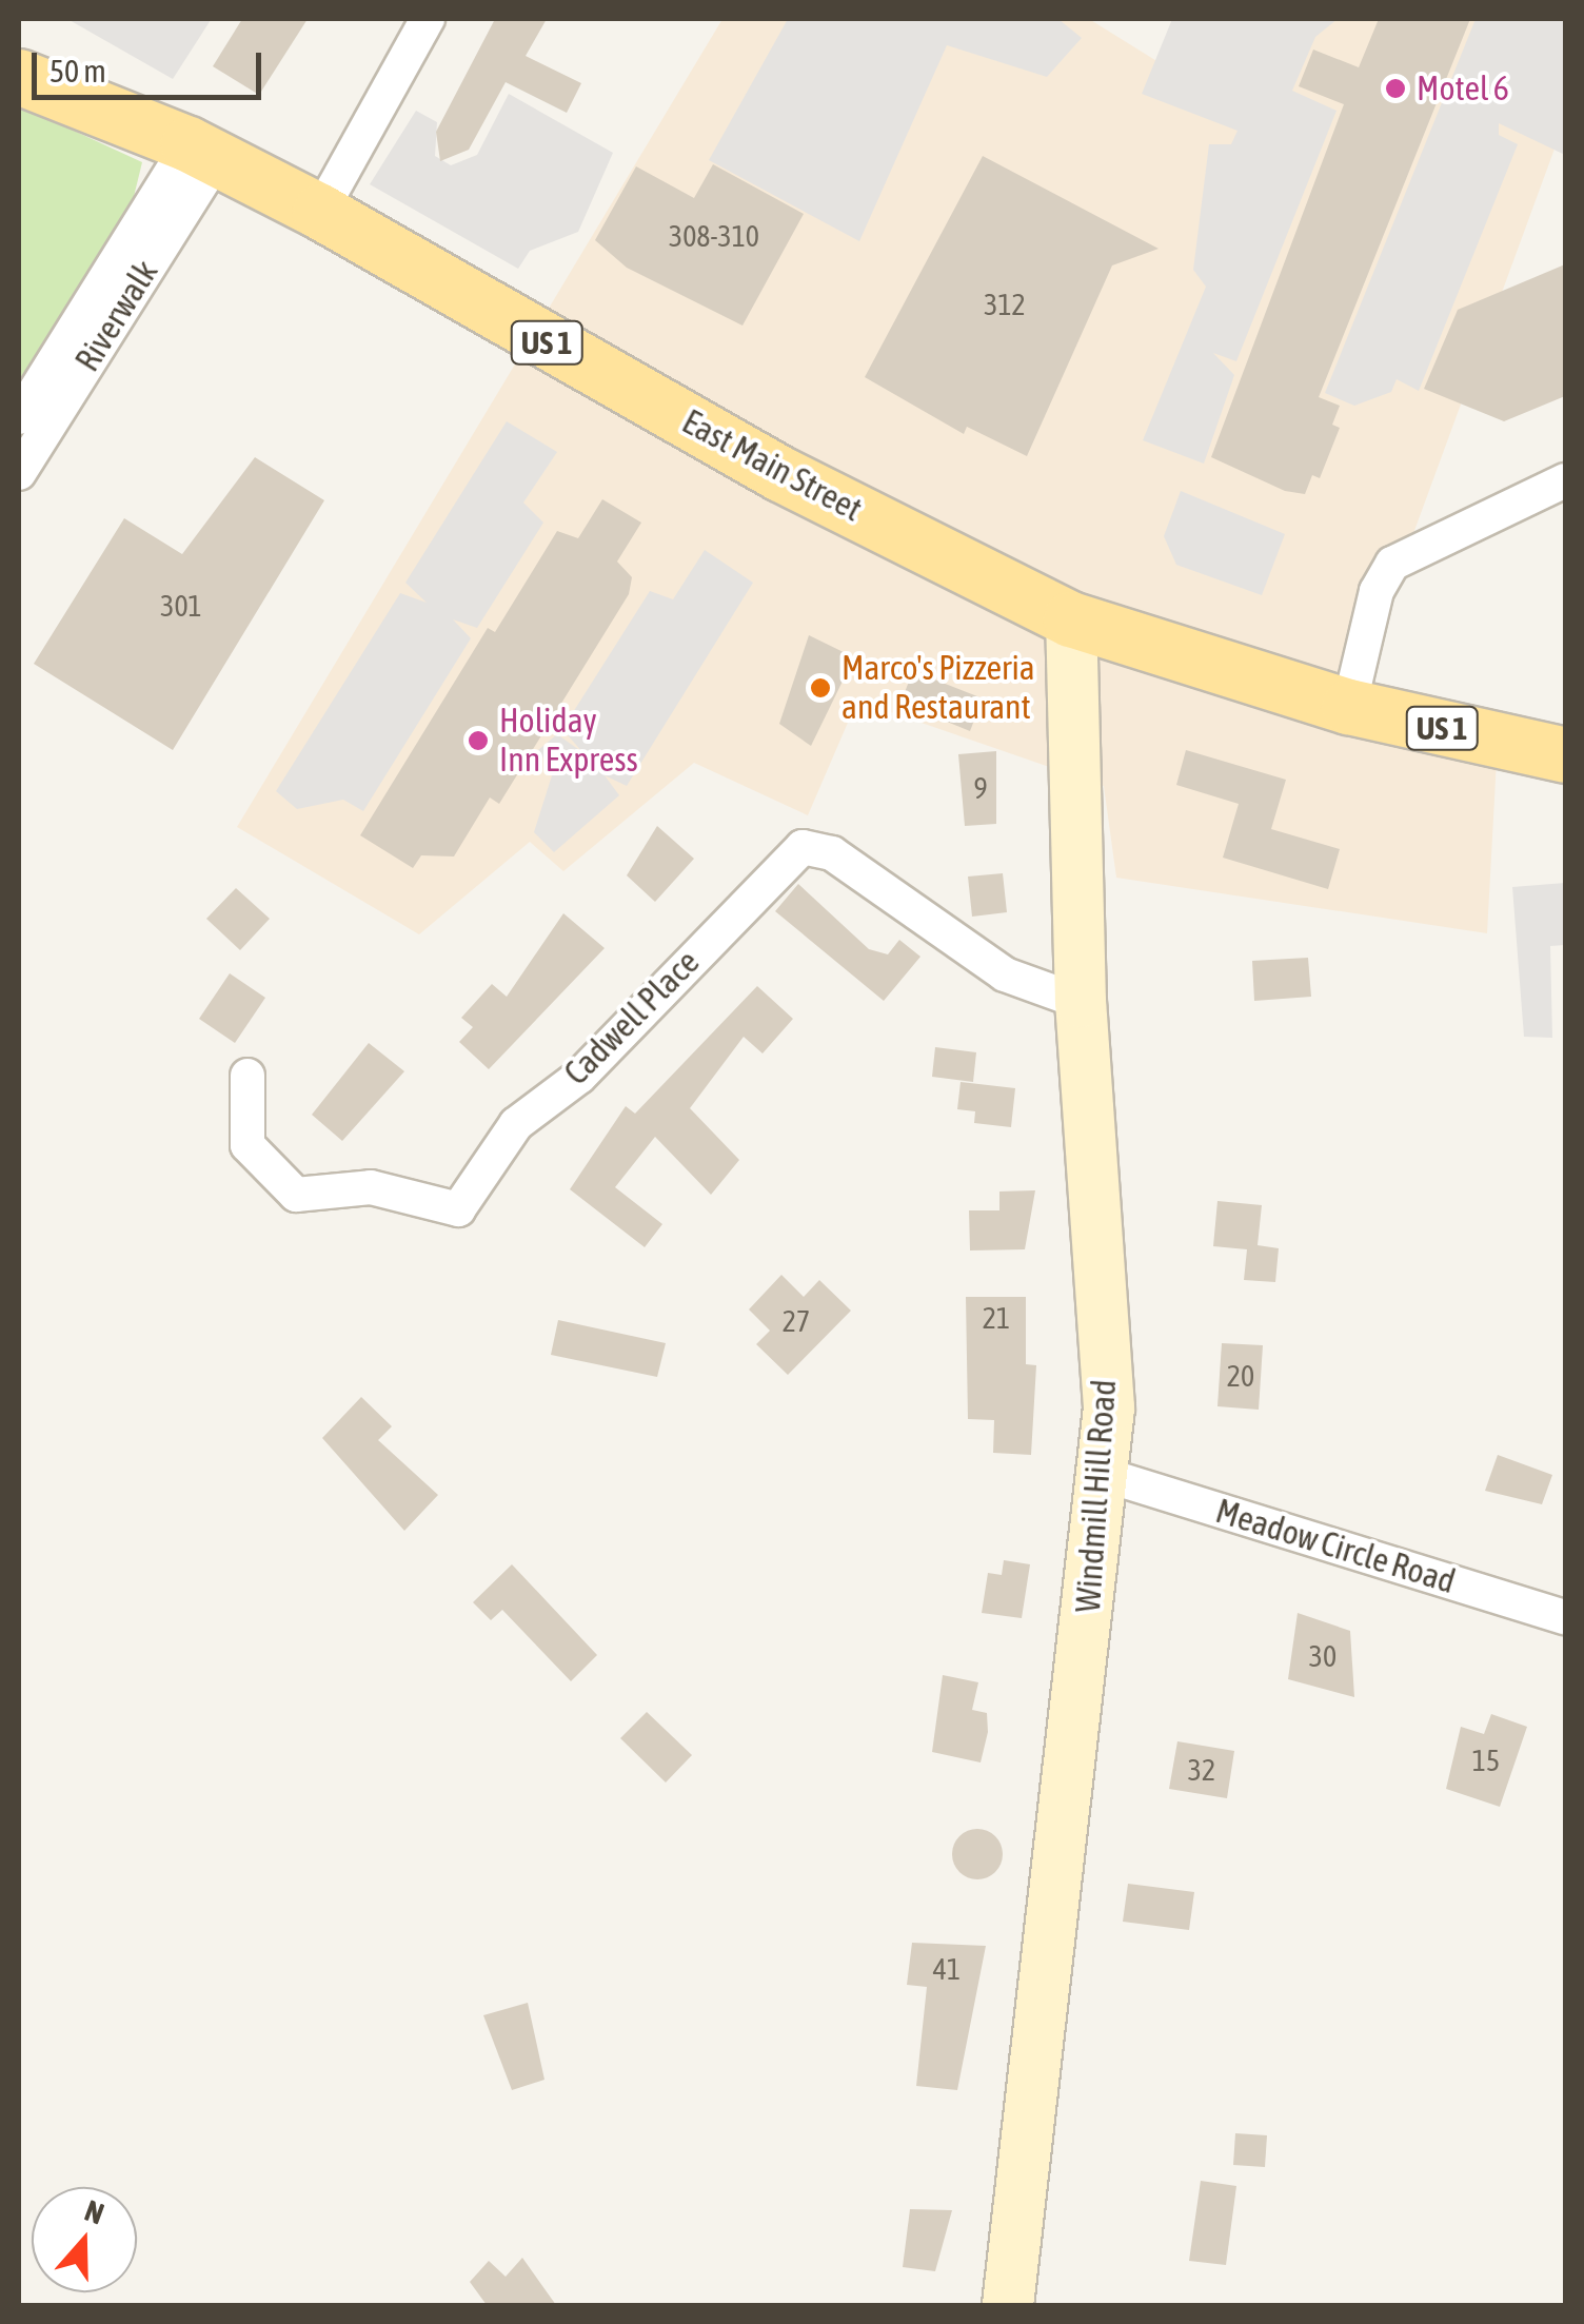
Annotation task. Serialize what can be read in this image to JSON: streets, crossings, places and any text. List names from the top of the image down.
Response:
{
  "streets": {
    "main road": ["US 1", "East Main Street"],
    "street": [
      "Riverwalk",
      "Cadwell Place",
      "Windmill Hill Road",
      "Meadow Circle Road"
    ]
  },
  "crossings": [
    ["Riverwalk", "East Main Street"],
    ["East Main Street", "Windmill Hill Road"],
    ["Cadwell Place", "Windmill Hill Road"],
    ["Windmill Hill Road", "Meadow Circle Road"]
  ],
  "places": ["Motel 6", "Marco's Pizzeria and Restaurant", "Holiday Inn Express"],
  "house_numbers": [
    "308-310",
    "312",
    "301",
    "9",
    "21",
    "27",
    "20",
    "30",
    "15",
    "32",
    "41"
  ],
  "scale_bar": "50 m",
  "north": "top"
}
